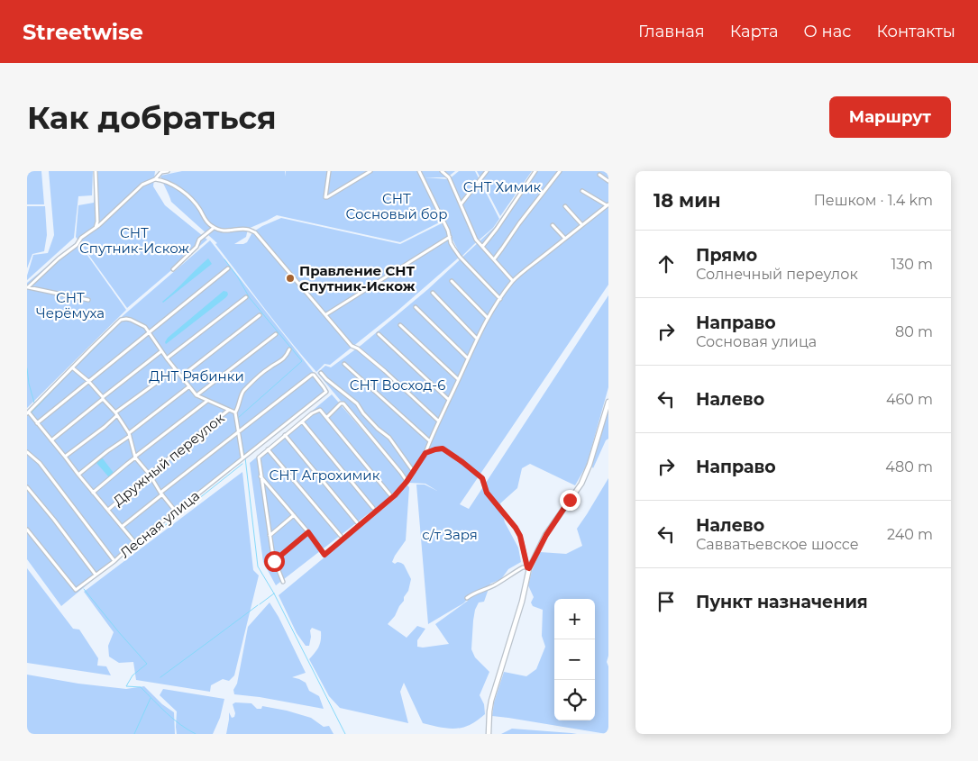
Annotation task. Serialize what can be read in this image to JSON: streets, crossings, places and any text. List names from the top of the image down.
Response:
{
  "streets": {
    "street": ["Дружный переулок", "Лесная улица"]
  },
  "parks": [
    "СНТ Химик",
    "СНТ Сосновый бор",
    "СНТ Спутник-Искож",
    "СНТ Черёмуха",
    "ДНТ Рябинки",
    "СНТ Восход-6",
    "СНТ Агрохимик",
    "с/т Заря"
  ],
  "places": ["Правление СНТ Спутник-Искож"],
  "page": {
    "header": "Streetwise",
    "nav": [
      "Главная",
      "Карта",
      "О нас",
      "Контакты"
    ],
    "buttons": "Маршрут",
    "title": "Как добраться",
    "heading": ["18 мин", "Пешком · 1.4 km"],
    "list": [
      ["Прямо", "Солнечный переулок", "130 m"],
      ["Направо", "Сосновая улица", "80 m"],
      ["Налево", "460 m"],
      ["Направо", "480 m"],
      ["Налево", "Савватьевское шоссе", "240 m"],
      "Пункт назначения"
    ],
    "map_buttons": ["+", "−"]
  }
}
